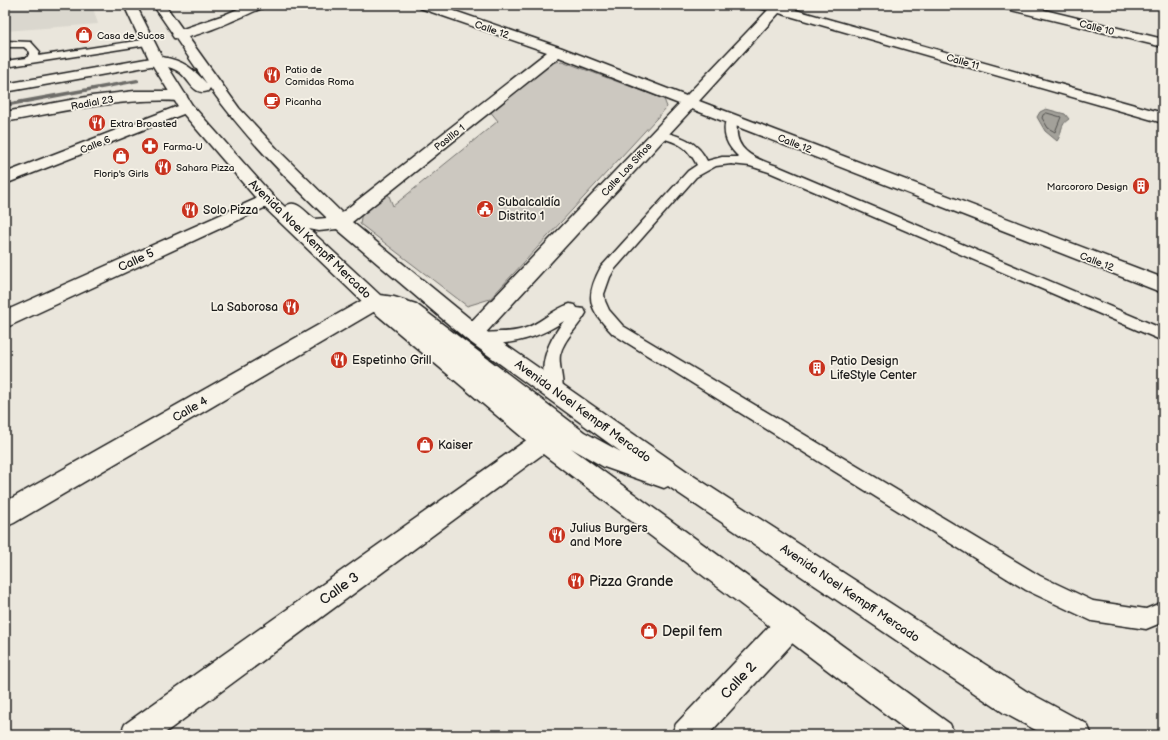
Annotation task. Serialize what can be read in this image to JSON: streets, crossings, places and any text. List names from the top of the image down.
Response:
{
  "streets": {
    "street": [
      "Calle 10",
      "Calle 12",
      "Calle 11",
      "Radial 23",
      "Pasillo 1",
      "Calle 6",
      "Calle Los Siños",
      "Avenida Noel Kempff Mercado",
      "Calle 5",
      "Calle 4",
      "Calle 3",
      "Calle 2"
    ]
  },
  "crossings": [
    ["Calle 12", "Pasillo 1"],
    ["Calle 12", "Calle Los Siños"],
    ["Calle 11", "Calle Los Siños"],
    ["Radial 23", "Pasillo 1"],
    ["Radial 23", "Calle 6"],
    ["Radial 23", "Avenida Noel Kempff Mercado"],
    ["Pasillo 1", "Avenida Noel Kempff Mercado"],
    ["Calle 6", "Avenida Noel Kempff Mercado"],
    ["Calle Los Siños", "Avenida Noel Kempff Mercado"],
    ["Avenida Noel Kempff Mercado", "Calle 5"],
    ["Avenida Noel Kempff Mercado", "Calle 4"],
    ["Avenida Noel Kempff Mercado", "Calle 3"],
    ["Avenida Noel Kempff Mercado", "Calle 2"]
  ],
  "places": {
    "shop": [
      "Casa de Sucos",
      "Florip's Girls",
      "Kaiser",
      "Depil fem"
    ],
    "restaurant": [
      "Patio de Comidas Roma",
      "Extra Broasted",
      "Sahara Pizza",
      "Solo Pizza",
      "La Saborosa",
      "Espetinho Grill",
      "Julius Burgers and More",
      "Pizza Grande"
    ],
    "cafe": ["Picanha"],
    "pharmacy": ["Farma-U"],
    "building": ["Marcororo Design", "Patio Design LifeStyle Center"],
    "public building": ["Subalcaldía Distrito 1"]
  }
}
